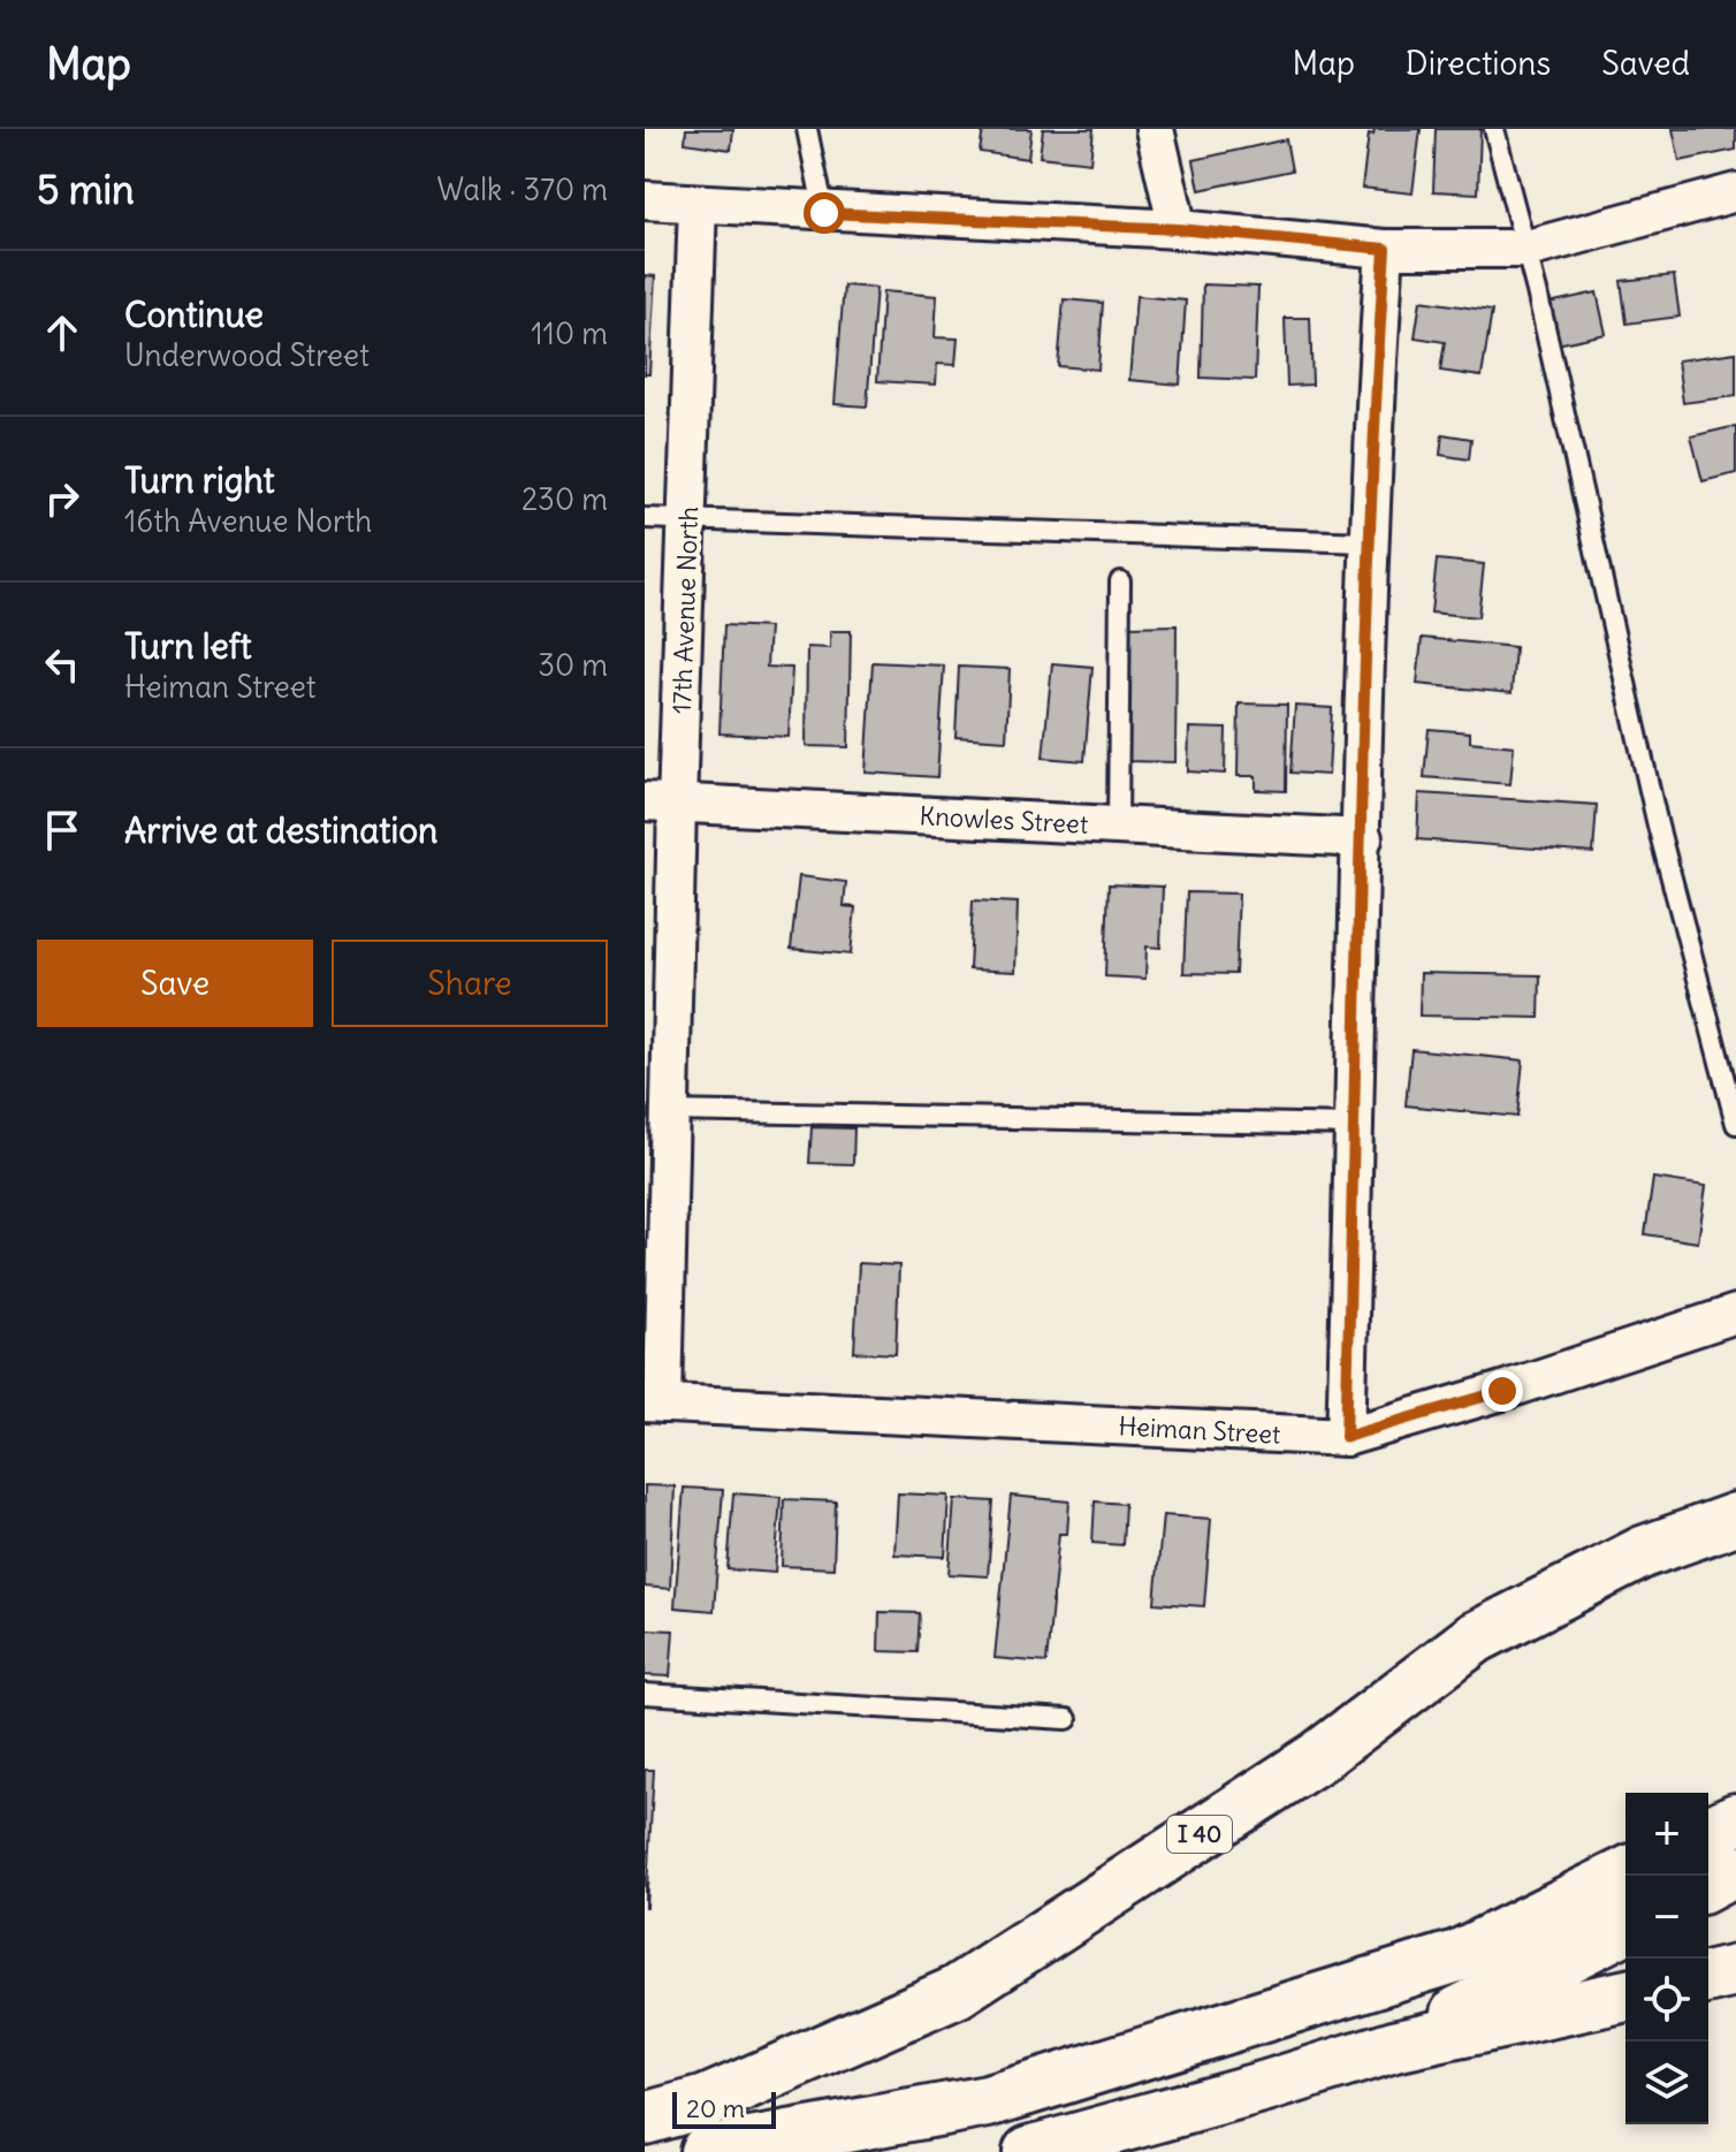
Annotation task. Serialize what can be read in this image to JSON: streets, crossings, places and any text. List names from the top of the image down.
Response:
{
  "streets": {
    "highway": ["I 40"],
    "street": ["17th Avenue North", "Knowles Street", "Heiman Street"]
  },
  "crossings": [
    ["17th Avenue North", "Knowles Street"],
    ["17th Avenue North", "Heiman Street"]
  ],
  "scale_bar": "20 m",
  "page": {
    "header": "Map",
    "nav": ["Map", "Directions", "Saved"],
    "heading": ["5 min", "Walk · 370 m"],
    "list": [
      ["Continue", "Underwood Street", "110 m"],
      ["Turn right", "16th Avenue North", "230 m"],
      ["Turn left", "Heiman Street", "30 m"],
      "Arrive at destination"
    ],
    "buttons": ["Save", "Share"],
    "map_buttons": ["+", "−"],
    "scale": "20 m"
  }
}
